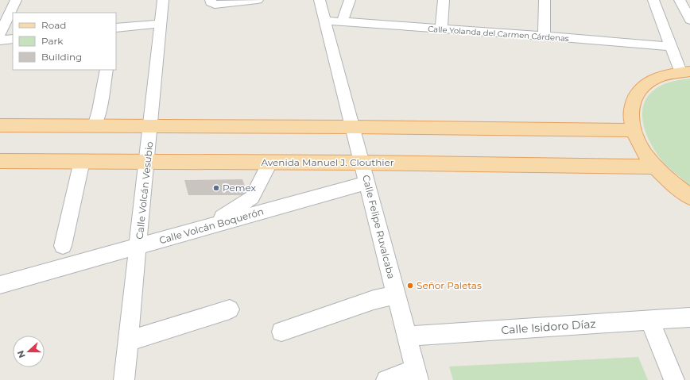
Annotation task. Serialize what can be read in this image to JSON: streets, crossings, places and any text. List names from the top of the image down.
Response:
{
  "streets": {
    "main road": ["Avenida Manuel J. Clouthier"],
    "street": [
      "Calle Yolanda del Carmen Cárdenas",
      "Calle Volcán Vesubio",
      "Calle Volcán Boquerón",
      "Calle Felipe Ruvalcaba",
      "Calle Isidoro Díaz"
    ]
  },
  "crossings": [
    ["Calle Yolanda del Carmen Cárdenas", "Calle Felipe Ruvalcaba"],
    ["Avenida Manuel J. Clouthier", "Calle Volcán Vesubio"],
    ["Avenida Manuel J. Clouthier", "Calle Felipe Ruvalcaba"],
    ["Calle Volcán Vesubio", "Calle Volcán Boquerón"],
    ["Calle Volcán Boquerón", "Calle Felipe Ruvalcaba"],
    ["Calle Felipe Ruvalcaba", "Calle Isidoro Díaz"]
  ],
  "places": ["Pemex", "Señor Paletas"],
  "legend": ["Road", "Park", "Building"],
  "north": "left"
}
